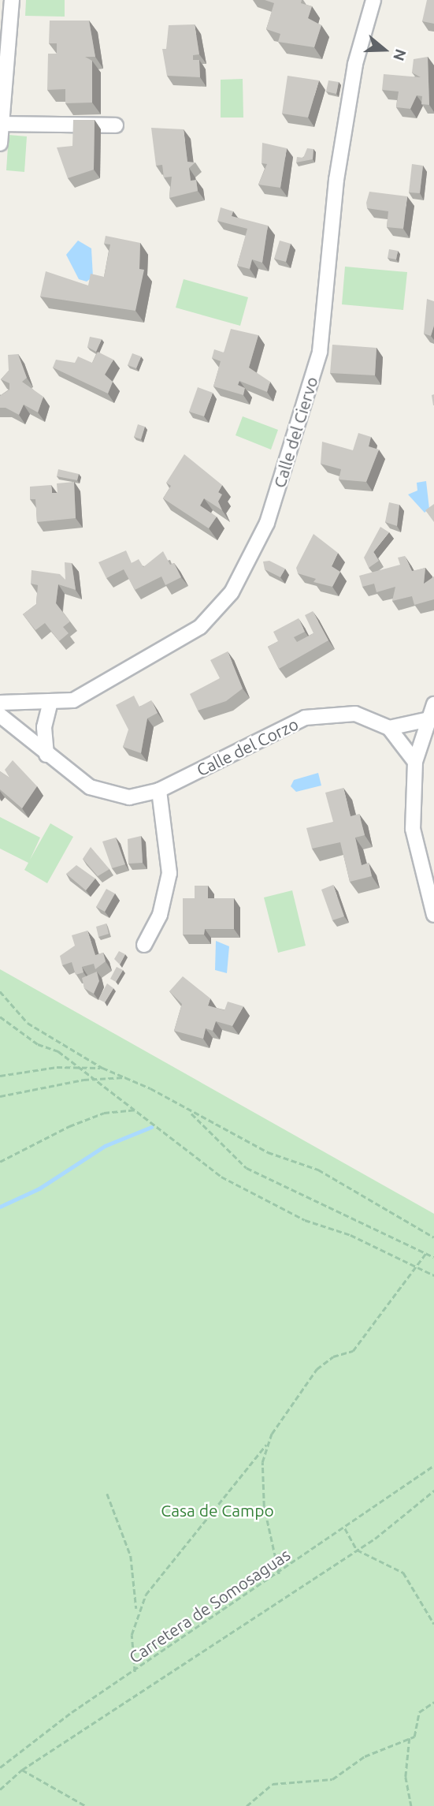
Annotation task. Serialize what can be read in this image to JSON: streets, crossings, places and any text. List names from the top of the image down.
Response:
{
  "streets": {
    "street": ["Calle del Ciervo", "Calle del Corzo"],
    "path": ["Carretera de Somosaguas"]
  },
  "parks": ["Casa de Campo"],
  "north": "right"
}
